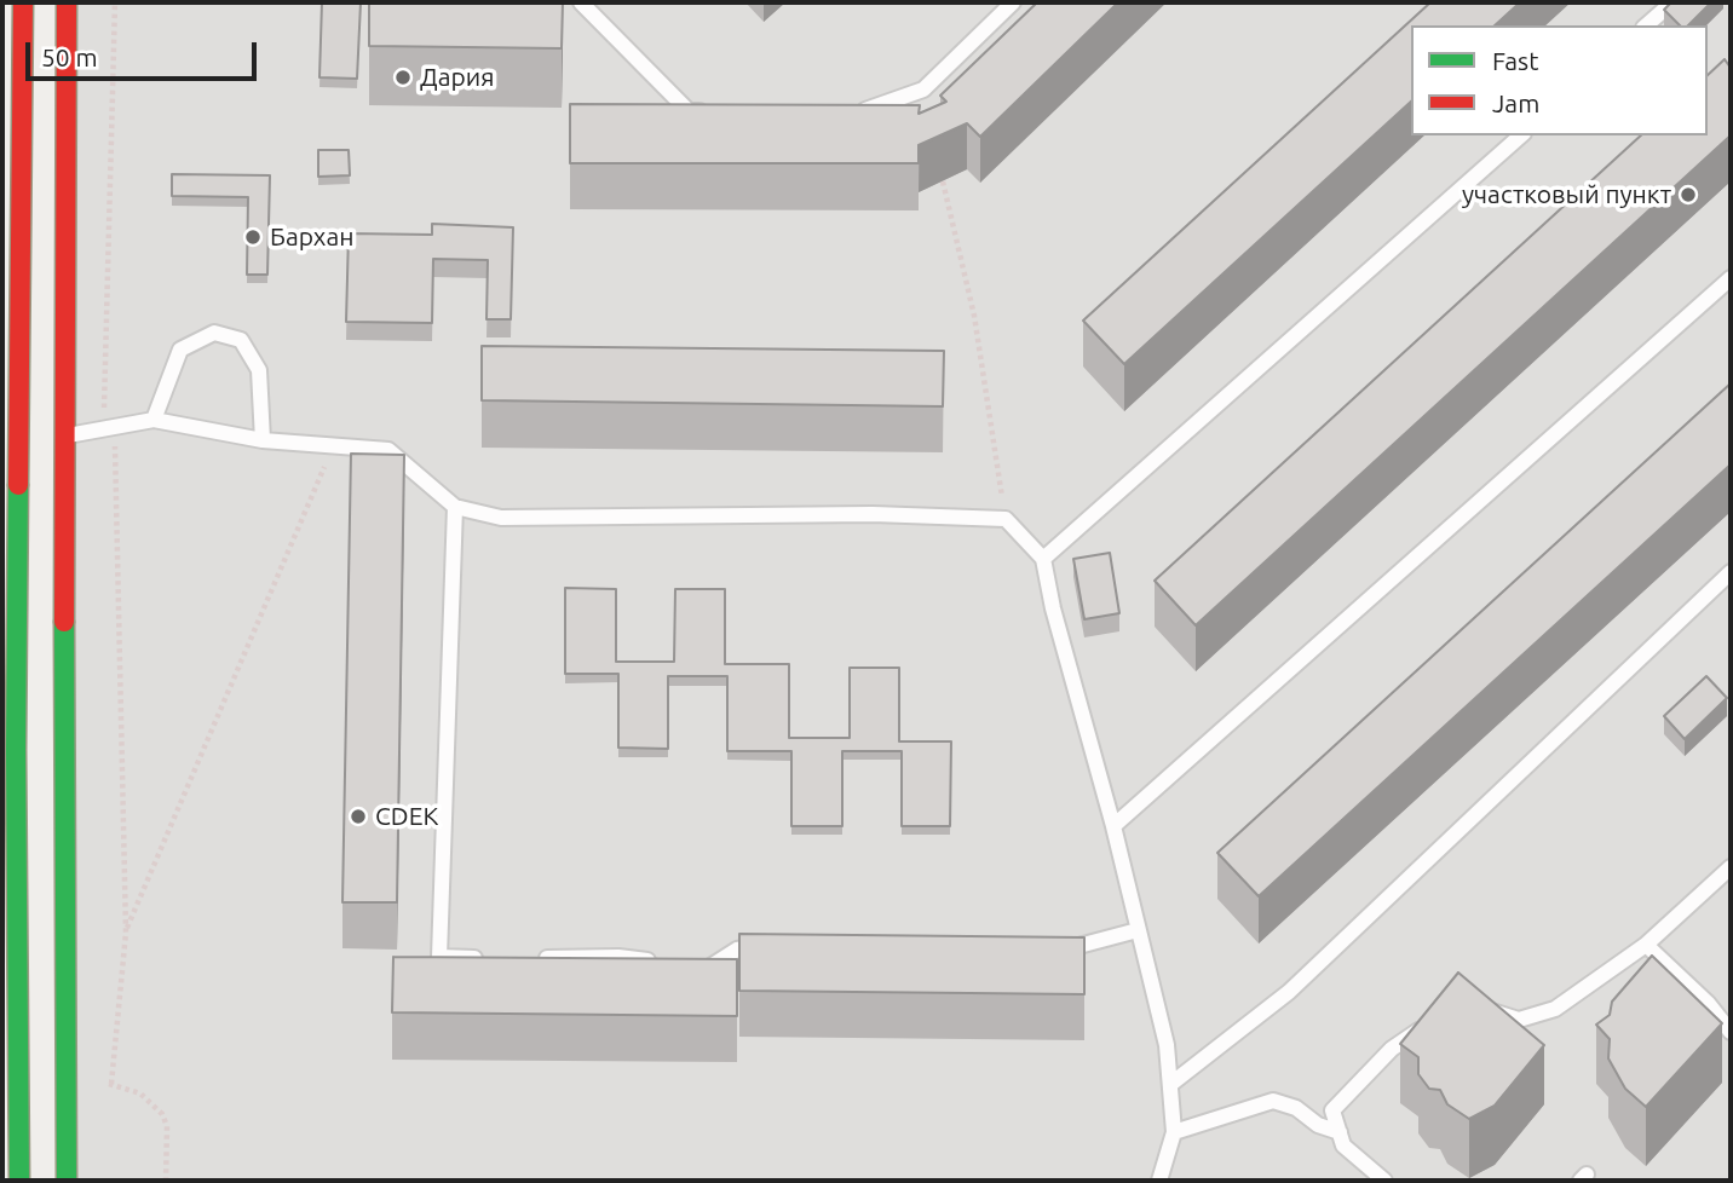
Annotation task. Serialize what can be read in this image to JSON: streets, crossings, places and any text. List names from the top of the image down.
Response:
{
  "places": [
    "Дария",
    "участковый пункт",
    "Бархан",
    "CDEK"
  ],
  "legend": ["Fast", "Jam"],
  "scale_bar": "50 m"
}
